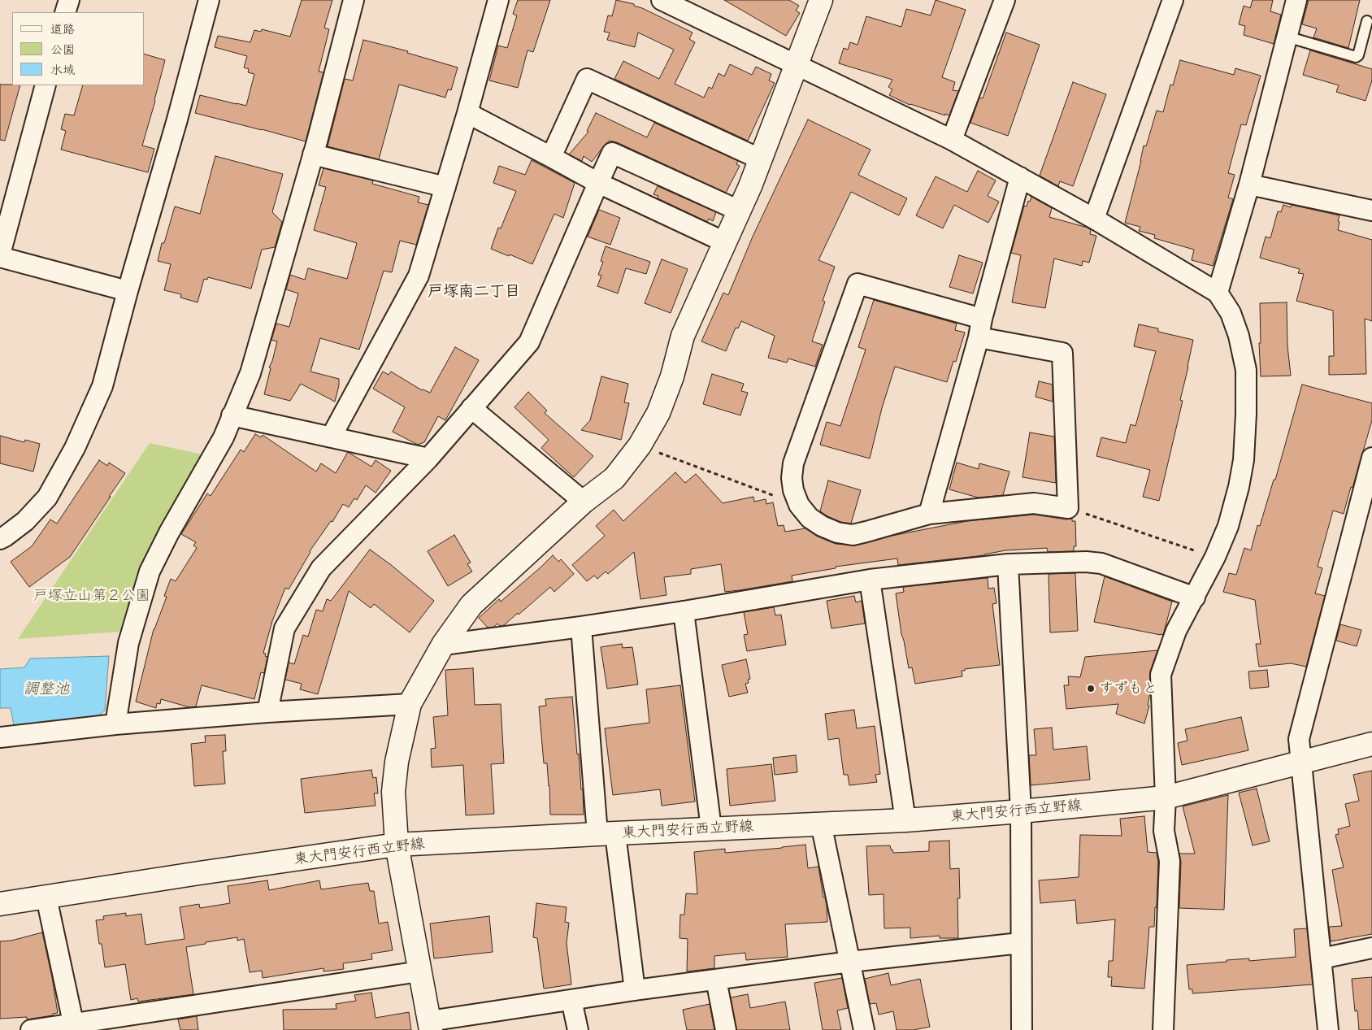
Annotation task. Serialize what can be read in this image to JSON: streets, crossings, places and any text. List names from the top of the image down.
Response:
{
  "streets": {
    "main road": ["東大門安行西立野線"]
  },
  "districts": ["戸塚南二丁目"],
  "water": ["調整池"],
  "parks": ["戸塚立山第２公園"],
  "places": ["すずもと"],
  "legend": ["道路", "公園", "水域"]
}
